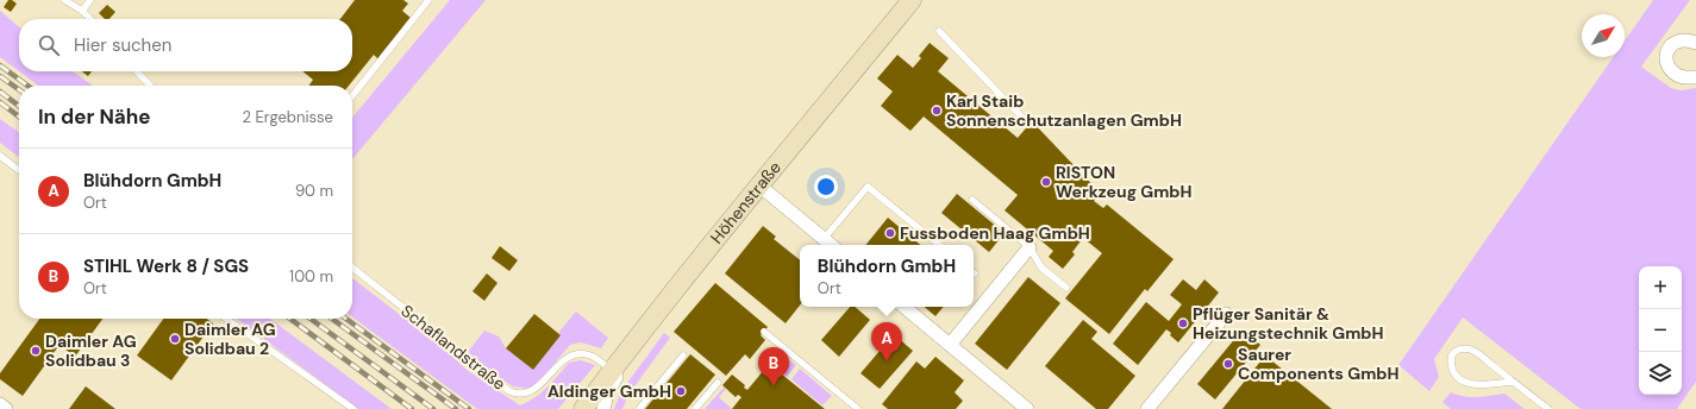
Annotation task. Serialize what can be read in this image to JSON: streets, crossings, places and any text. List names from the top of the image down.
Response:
{
  "streets": {
    "main road": ["Höhenstraße"],
    "lane": ["Schaflandstraße"]
  },
  "crossings": [
    ["Höhenstraße", "Schaflandstraße"]
  ],
  "places": [
    "Karl Staib Sonnenschutzanlagen GmbH",
    "RISTON Werkzeug GmbH",
    "Fussboden Haag GmbH",
    "Pflüger Sanitär & Heizungstechnik GmbH",
    "Daimler AG Solidbau 2",
    "Daimler AG Solidbau 3",
    "Saurer Components GmbH",
    "Aldinger GmbH"
  ],
  "north": "top right",
  "page": {
    "search": "Hier suchen",
    "heading": ["In der Nähe", "2 Ergebnisse"],
    "list": [
      {
        "mark": "A",
        "name": "Blühdorn GmbH",
        "note": "Ort",
        "value": "90 m"
      },
      {
        "mark": "B",
        "name": "STIHL Werk 8 / SGS",
        "note": "Ort",
        "value": "100 m"
      }
    ],
    "popup": ["Blühdorn GmbH", "Ort"],
    "map_buttons": ["+", "−"],
    "pins": ["A", "B"]
  }
}
